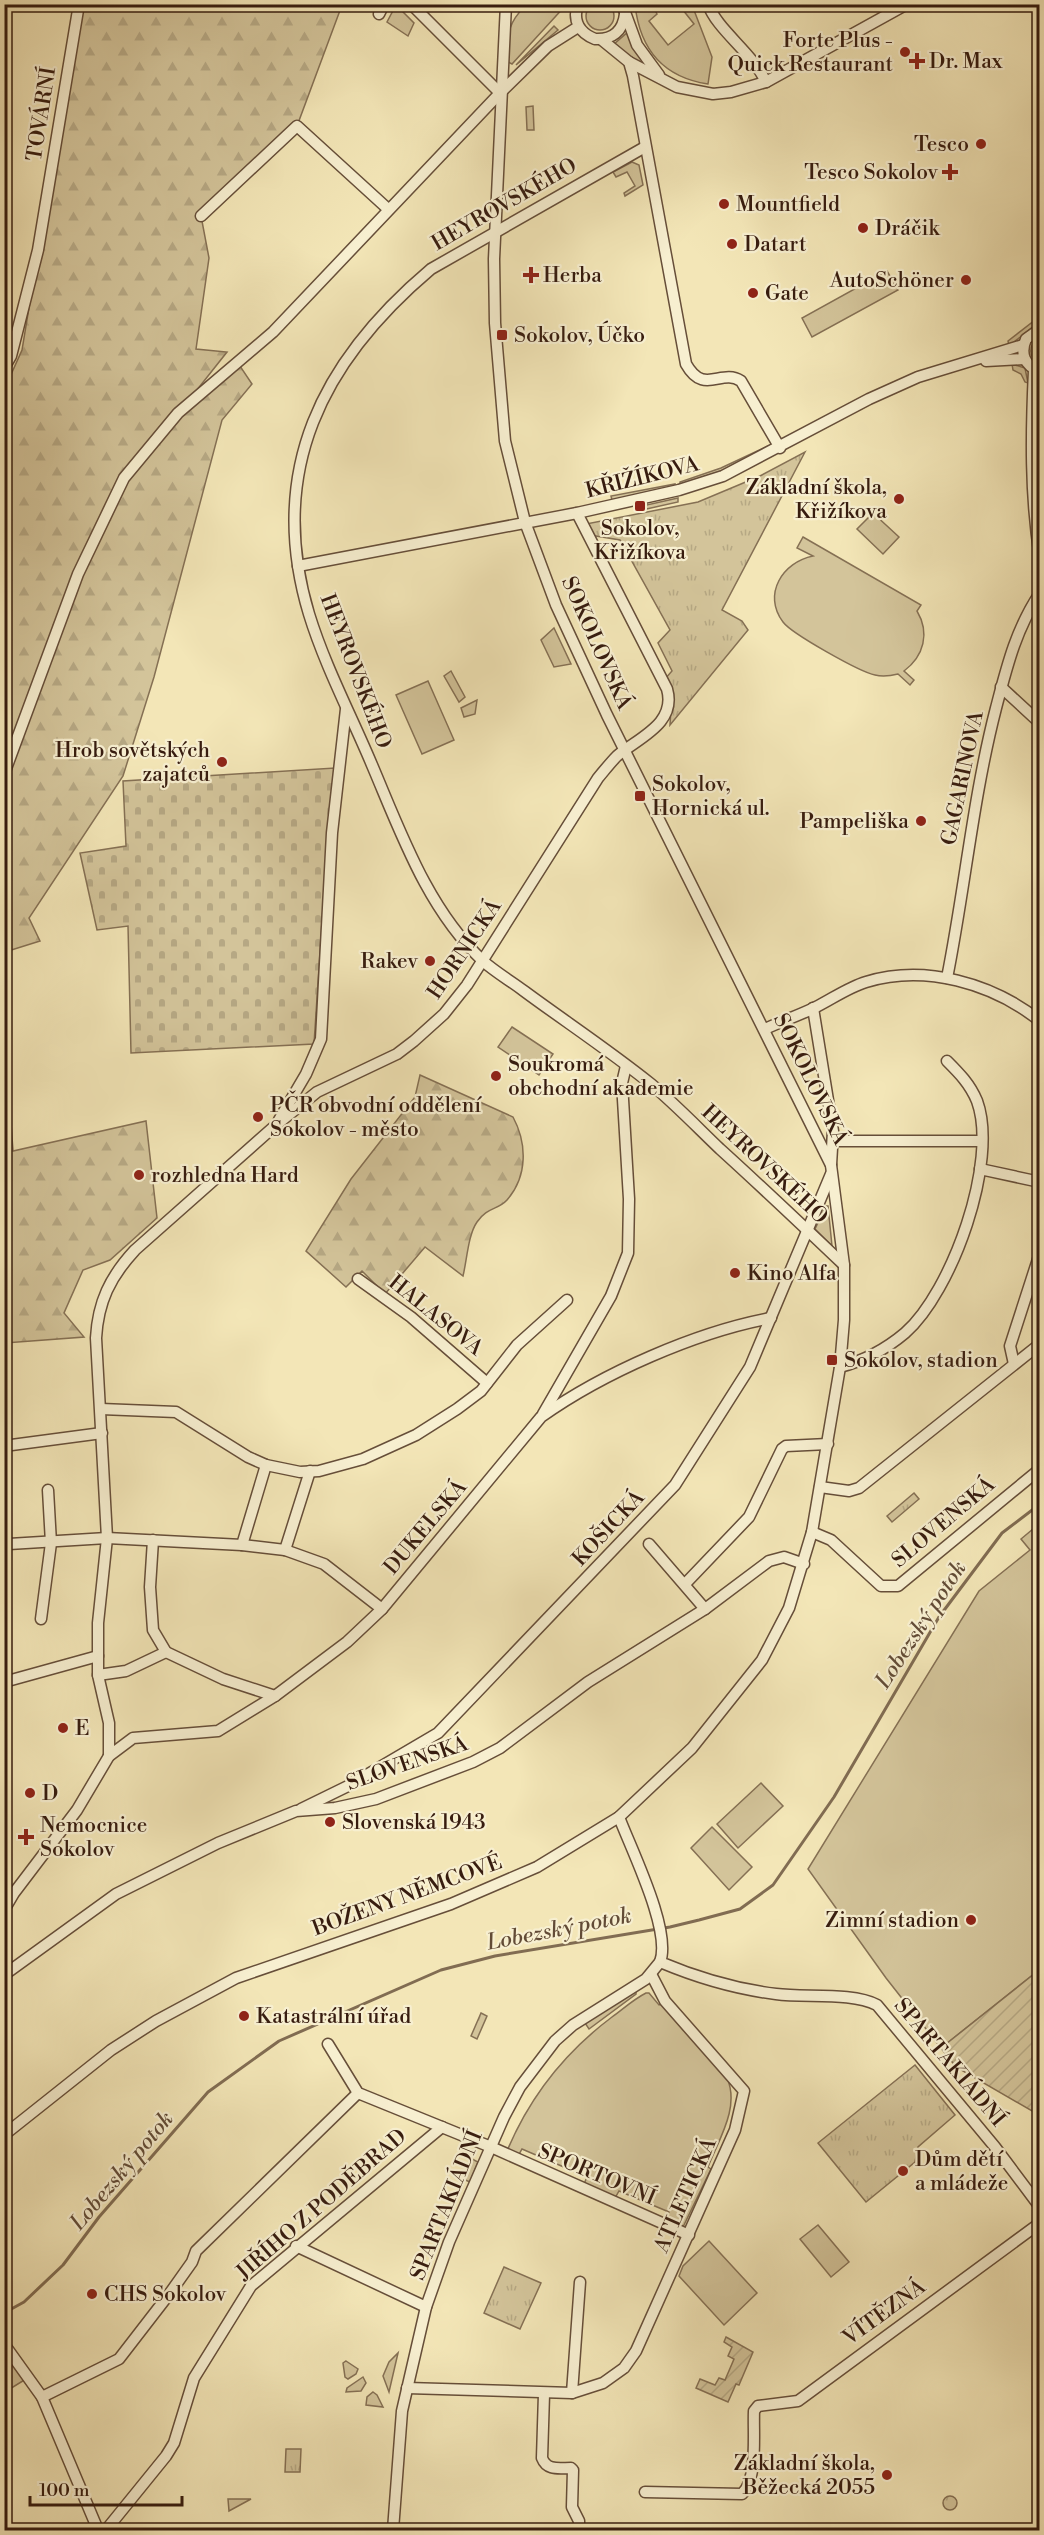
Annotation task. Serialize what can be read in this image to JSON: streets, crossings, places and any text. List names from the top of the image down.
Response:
{
  "streets": {
    "street": [
      "TOVÁRNÍ",
      "HEYROVSKÉHO",
      "KŘIŽÍKOVA",
      "SOKOLOVSKÁ",
      "GAGARINOVA",
      "HORNICKÁ",
      "HALASOVA",
      "SLOVENSKÁ",
      "DUKELSKÁ",
      "KOŠICKÁ",
      "BOŽENY NĚMCOVÉ",
      "SPARTAKIÁDNÍ",
      "SPORTOVNÍ",
      "ATLETICKÁ",
      "JIŘÍHO Z PODĚBRAD",
      "VÍTĚZNÁ"
    ]
  },
  "crossings": [
    ["HEYROVSKÉHO", "KŘIŽÍKOVA"],
    ["HEYROVSKÉHO", "SOKOLOVSKÁ"],
    ["HEYROVSKÉHO", "HORNICKÁ"],
    ["HEYROVSKÉHO", "KOŠICKÁ"],
    ["KŘIŽÍKOVA", "SOKOLOVSKÁ"],
    ["KŘIŽÍKOVA", "HORNICKÁ"],
    ["SOKOLOVSKÁ", "HORNICKÁ"],
    ["SOKOLOVSKÁ", "SLOVENSKÁ"],
    ["SOKOLOVSKÁ", "KOŠICKÁ"],
    ["SOKOLOVSKÁ", "BOŽENY NĚMCOVÉ"],
    ["HORNICKÁ", "DUKELSKÁ"],
    ["SLOVENSKÁ", "KOŠICKÁ"],
    ["SLOVENSKÁ", "BOŽENY NĚMCOVÉ"],
    ["DUKELSKÁ", "KOŠICKÁ"],
    ["SPARTAKIÁDNÍ", "SPORTOVNÍ"],
    ["SPARTAKIÁDNÍ", "ATLETICKÁ"],
    ["SPORTOVNÍ", "ATLETICKÁ"],
    ["SPORTOVNÍ", "JIŘÍHO Z PODĚBRAD"]
  ],
  "water": ["Lobezský potok"],
  "places": {
    "other": [
      "Forte Plus - Quick Restaurant",
      "Tesco",
      "Mountfield",
      "Dráčik",
      "Datart",
      "AutoSchöner",
      "Gate",
      "Základní škola, Křižíkova",
      "Hrob sovětských zajatců",
      "Pampeliška",
      "Rakev",
      "Soukromá obchodní akademie",
      "PČR obvodní oddělení Sokolov - město",
      "rozhledna Hard",
      "Kino Alfa",
      "E",
      "D",
      "Slovenská 1943",
      "Zimní stadion",
      "Katastrální úřad",
      "Dům dětí a mládeže",
      "CHS Sokolov",
      "Základní škola, Běžecká 2055"
    ],
    "health": [
      "Dr. Max",
      "Tesco Sokolov",
      "Herba",
      "Nemocnice Sokolov"
    ],
    "transit": [
      "Sokolov, Účko",
      "Sokolov, Křižíkova",
      "Sokolov, Hornická ul.",
      "Sokolov, stadion"
    ]
  },
  "scale_bar": "100 m"
}
